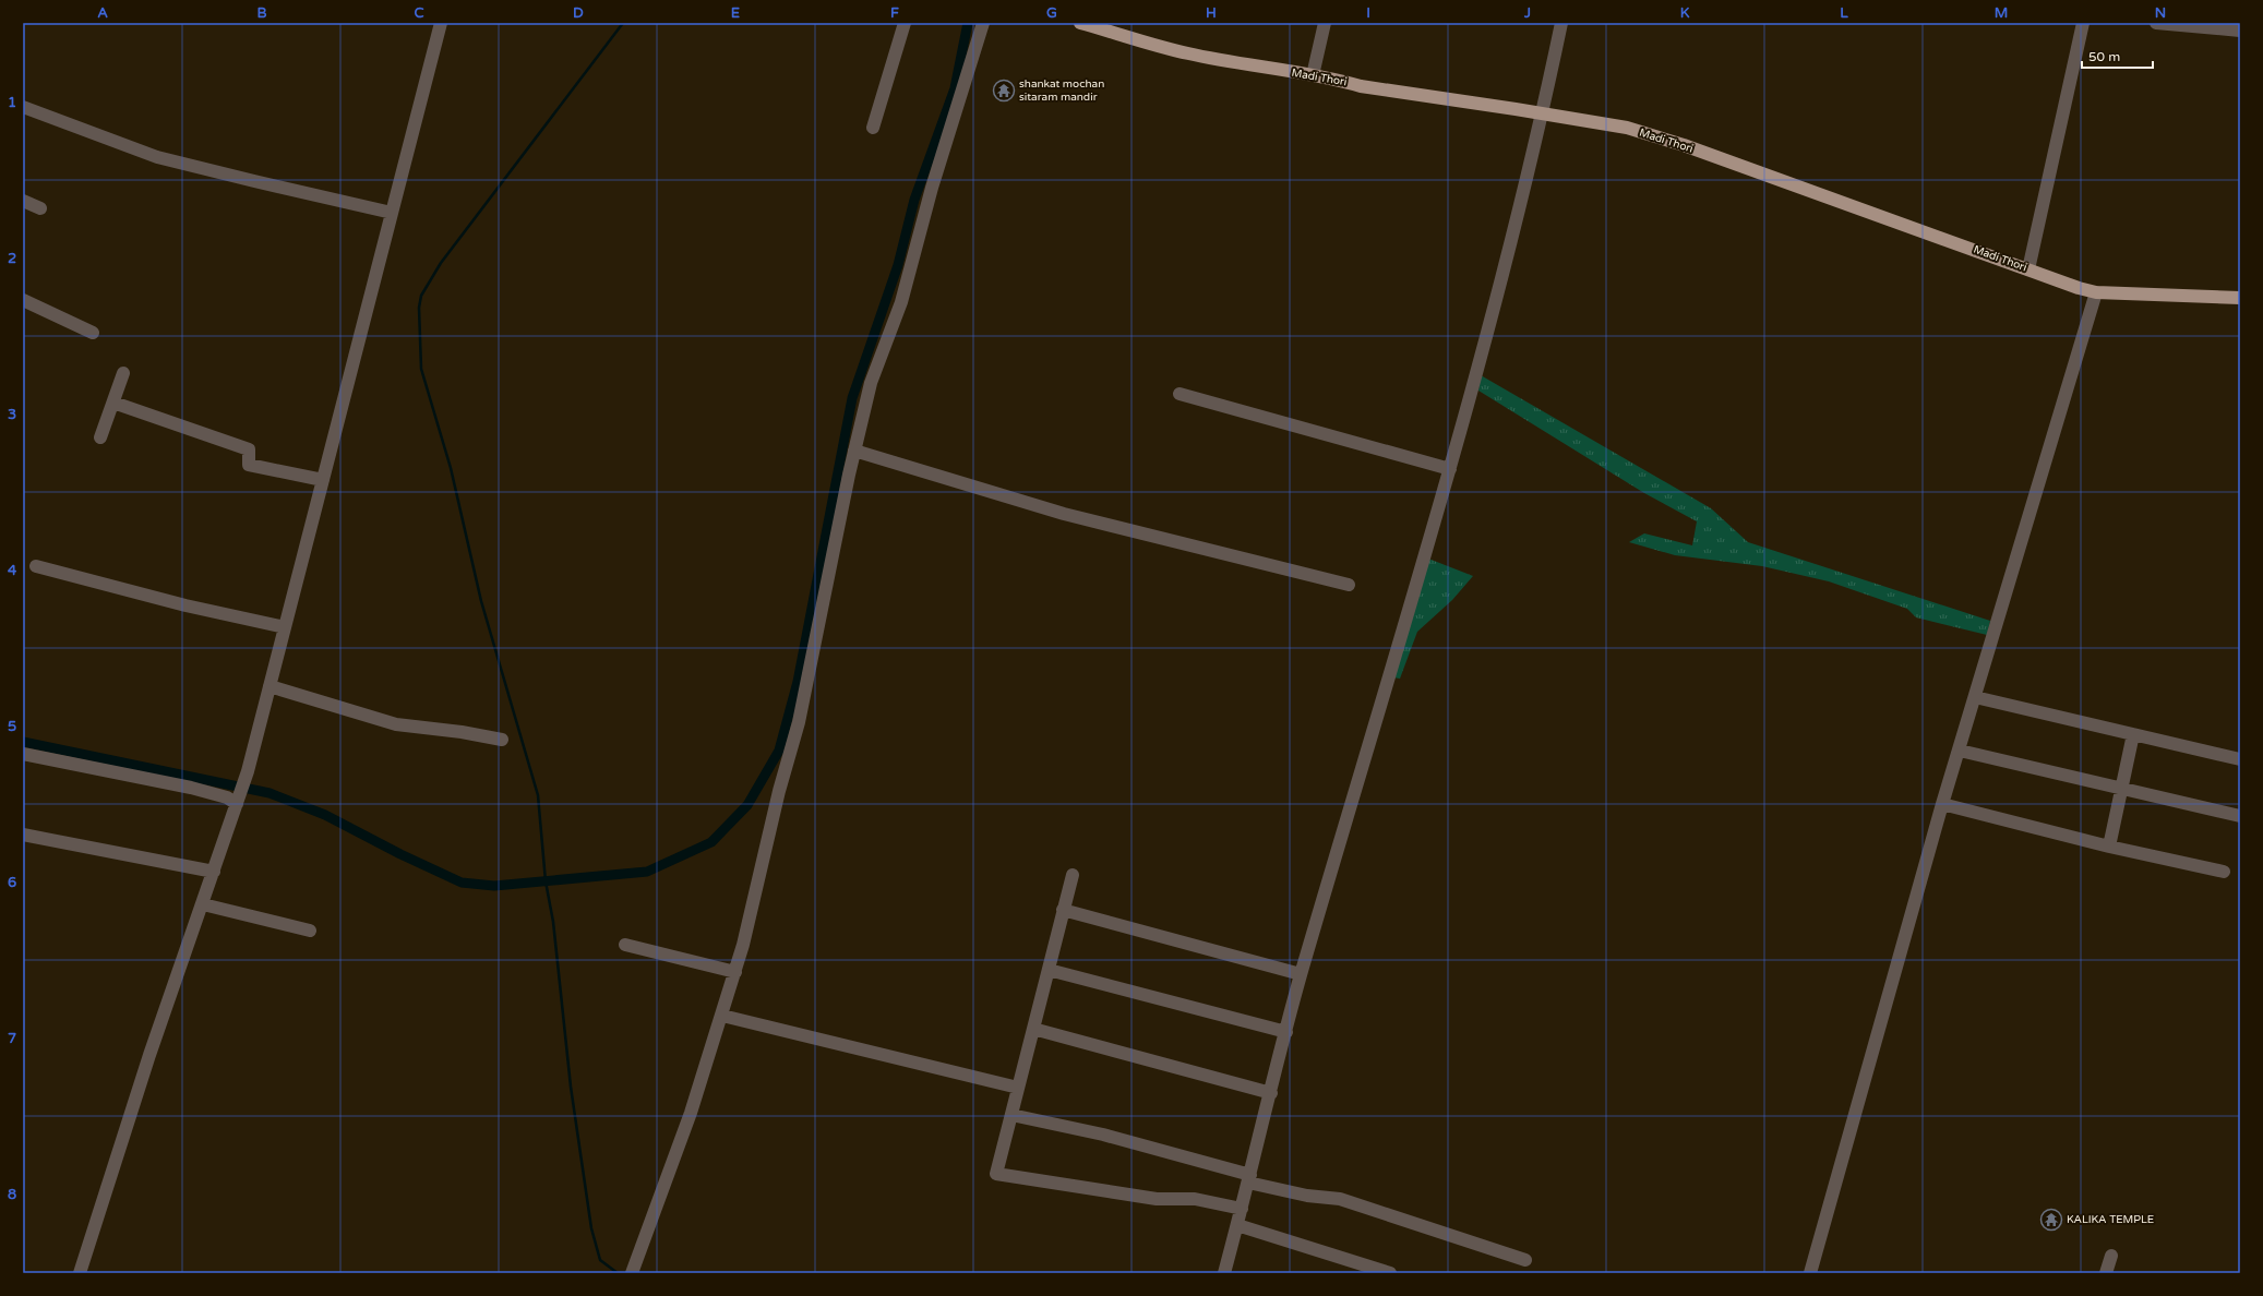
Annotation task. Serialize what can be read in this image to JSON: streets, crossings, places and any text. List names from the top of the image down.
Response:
{
  "streets": {
    "main road": ["Madi Thori"]
  },
  "places": {
    "temple": ["shankat mochan sitaram mandir", "KALIKA TEMPLE"]
  },
  "scale_bar": "50 m",
  "grid": {
    "columns": [
      "A",
      "B",
      "C",
      "D",
      "E",
      "F",
      "G",
      "H",
      "I",
      "J",
      "K",
      "L",
      "M",
      "N"
    ],
    "rows": [
      "1",
      "2",
      "3",
      "4",
      "5",
      "6",
      "7",
      "8"
    ]
  }
}
